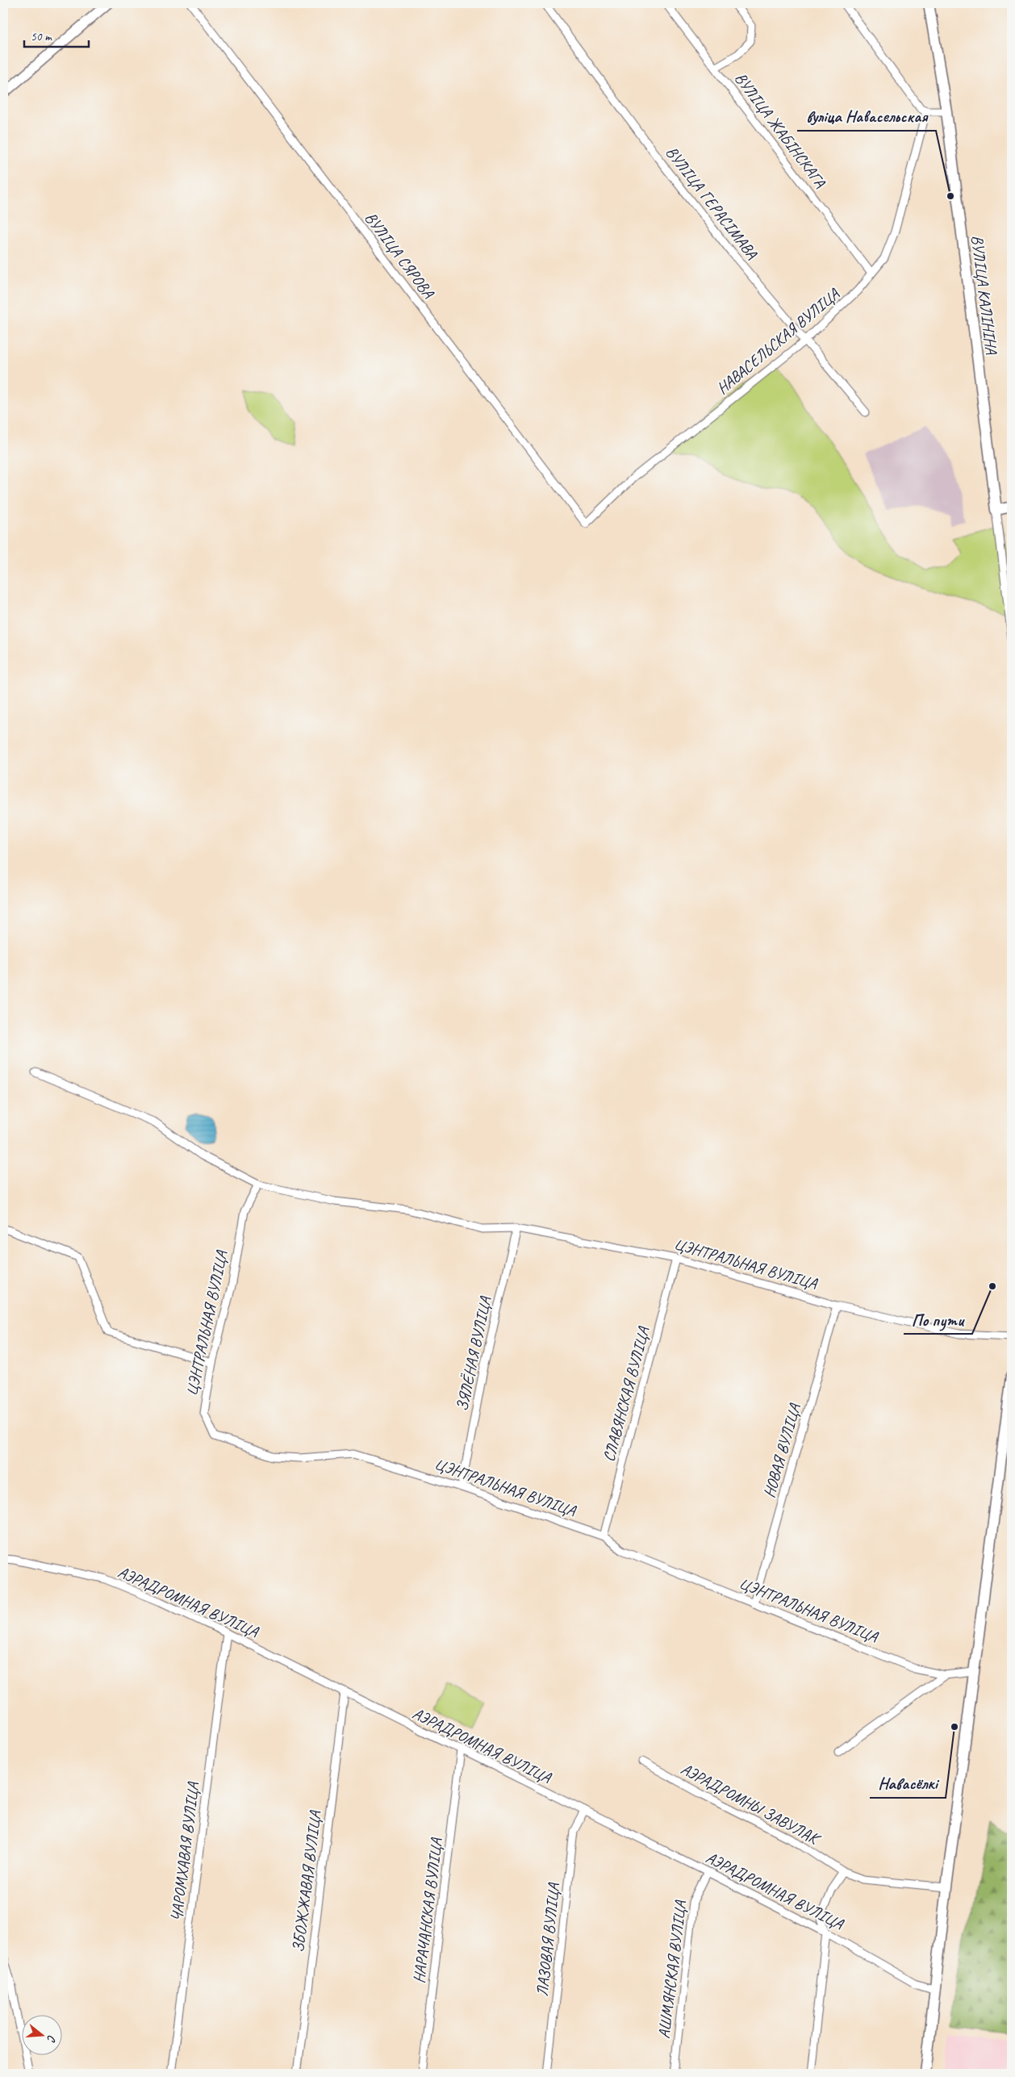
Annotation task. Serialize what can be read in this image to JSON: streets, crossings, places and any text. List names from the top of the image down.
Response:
{
  "streets": {
    "main road": ["ВУЛІЦА КАЛІНІНА"],
    "street": [
      "ВУЛІЦА ЖАБІНСКАГА",
      "ВУЛІЦА ГЕРАСІМАВА",
      "ВУЛІЦА СЯРОВА",
      "НАВАСЕЛЬСКАЯ ВУЛІЦА",
      "ЦЭНТРАЛЬНАЯ ВУЛІЦА",
      "ЗЯЛЁНАЯ ВУЛІЦА",
      "СЛАВЯНСКАЯ ВУЛІЦА",
      "НОВАЯ ВУЛІЦА",
      "АЭРАДРОМНАЯ ВУЛІЦА",
      "АЭРАДРОМНЫ ЗАВУЛАК",
      "ЧАРОМХАВАЯ ВУЛІЦА",
      "ЗБОЖЖАВАЯ ВУЛІЦА",
      "НАРАЧАНСКАЯ ВУЛІЦА",
      "ЛАЗОВАЯ ВУЛІЦА",
      "АШМЯНСКАЯ ВУЛІЦА"
    ]
  },
  "crossings": [
    ["ВУЛІЦА ЖАБІНСКАГА", "НАВАСЕЛЬСКАЯ ВУЛІЦА"],
    ["ВУЛІЦА ГЕРАСІМАВА", "НАВАСЕЛЬСКАЯ ВУЛІЦА"],
    ["ВУЛІЦА СЯРОВА", "НАВАСЕЛЬСКАЯ ВУЛІЦА"],
    ["ЦЭНТРАЛЬНАЯ ВУЛІЦА", "ЗЯЛЁНАЯ ВУЛІЦА"],
    ["ЦЭНТРАЛЬНАЯ ВУЛІЦА", "СЛАВЯНСКАЯ ВУЛІЦА"],
    ["ЦЭНТРАЛЬНАЯ ВУЛІЦА", "НОВАЯ ВУЛІЦА"],
    ["АЭРАДРОМНАЯ ВУЛІЦА", "ЧАРОМХАВАЯ ВУЛІЦА"],
    ["АЭРАДРОМНАЯ ВУЛІЦА", "ЗБОЖЖАВАЯ ВУЛІЦА"],
    ["АЭРАДРОМНАЯ ВУЛІЦА", "НАРАЧАНСКАЯ ВУЛІЦА"],
    ["АЭРАДРОМНАЯ ВУЛІЦА", "ЛАЗОВАЯ ВУЛІЦА"],
    ["АЭРАДРОМНАЯ ВУЛІЦА", "АШМЯНСКАЯ ВУЛІЦА"]
  ],
  "places": ["вуліца Навасельская", "По пути", "Навасёлкі"],
  "scale_bar": "50 m",
  "north": "right"
}
